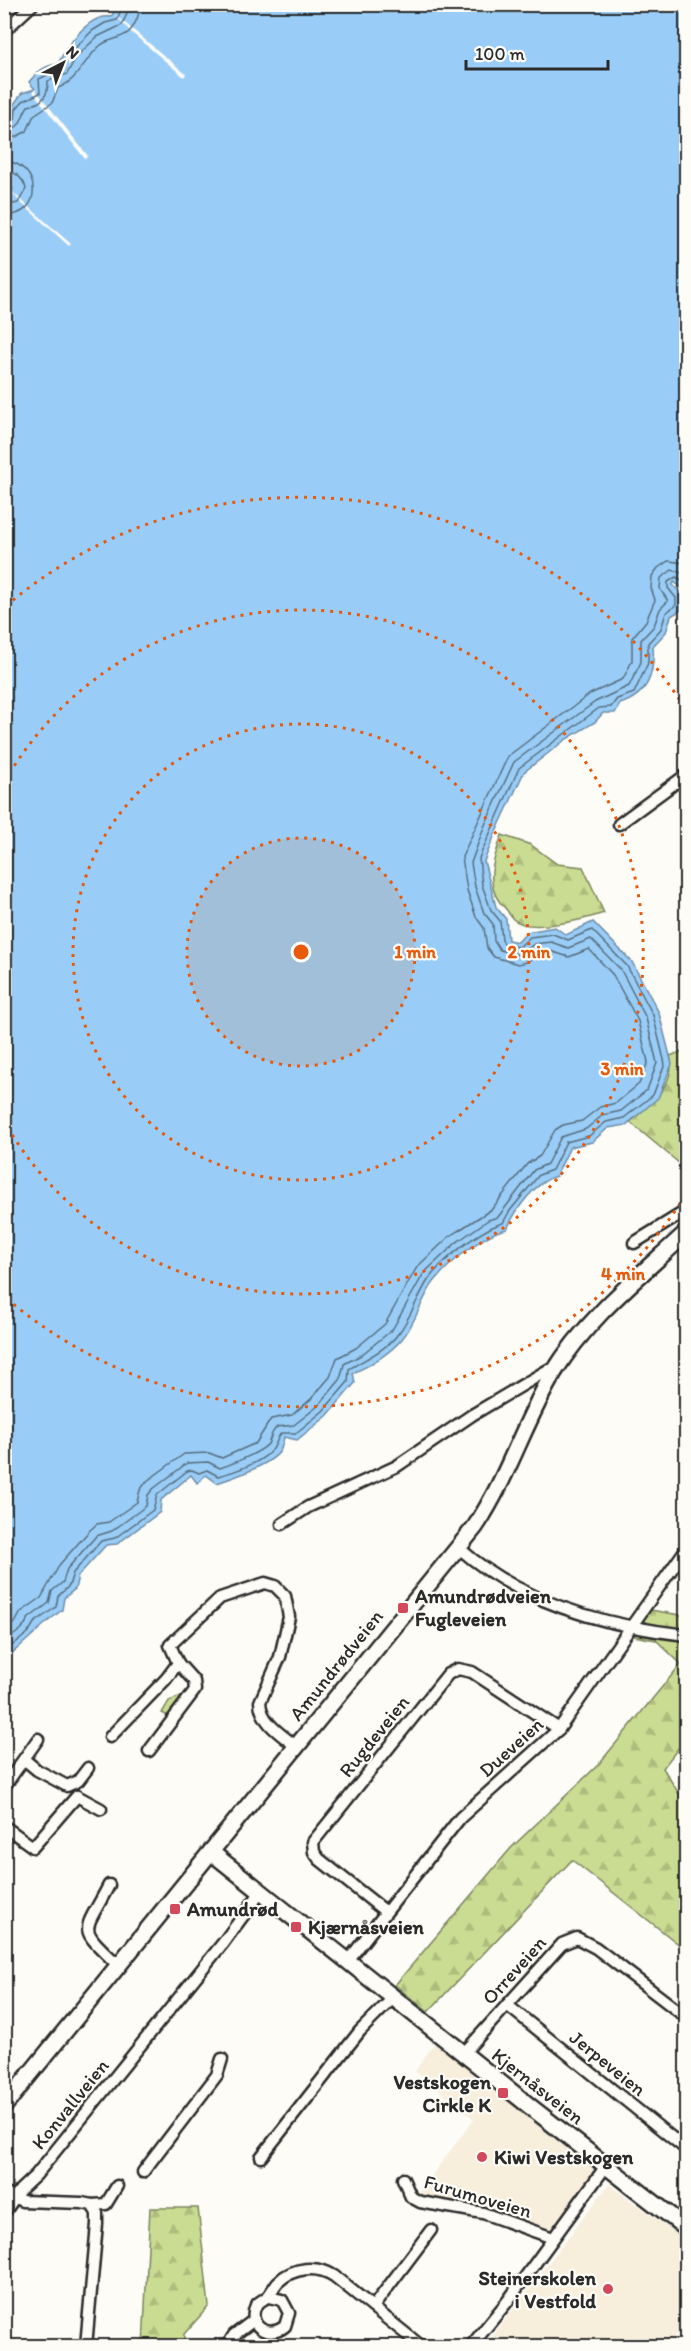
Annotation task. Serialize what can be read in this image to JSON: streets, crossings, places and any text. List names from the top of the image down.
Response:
{
  "streets": {
    "main road": ["Amundrødveien", "Kjernåsveien"],
    "street": [
      "Rugdeveien",
      "Dueveien",
      "Orreveien",
      "Jerpeveien",
      "Konvallveien",
      "Furumoveien"
    ]
  },
  "crossings": [
    ["Amundrødveien", "Kjernåsveien"],
    ["Rugdeveien", "Dueveien"],
    ["Dueveien", "Kjernåsveien"],
    ["Orreveien", "Jerpeveien"],
    ["Orreveien", "Kjernåsveien"],
    ["Kjernåsveien", "Konvallveien"],
    ["Kjernåsveien", "Furumoveien"]
  ],
  "places": {
    "transit": [
      "Amundrødveien Fugleveien",
      "Amundrød",
      "Kjærnåsveien",
      "Vestskogen Cirkle K"
    ],
    "other": ["Kiwi Vestskogen", "Steinerskolen i Vestfold"]
  },
  "scale_bar": "100 m",
  "north": "top right",
  "rings": [
    "1 min",
    "2 min",
    "3 min",
    "4 min"
  ]
}
